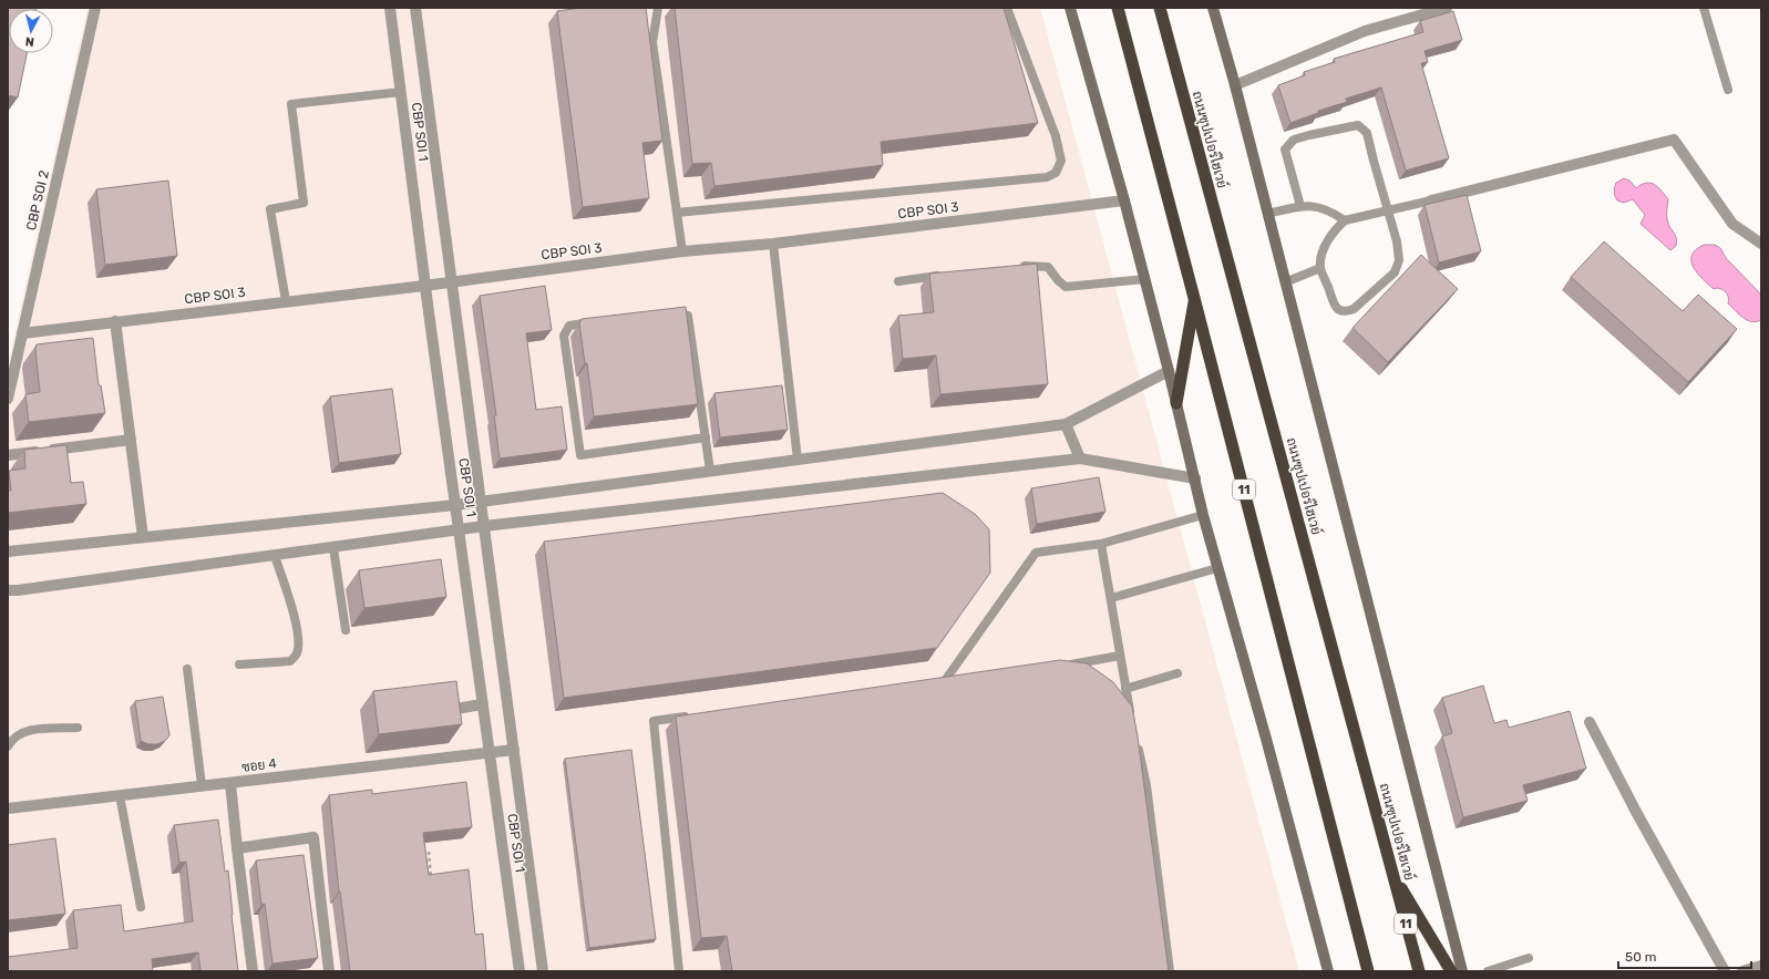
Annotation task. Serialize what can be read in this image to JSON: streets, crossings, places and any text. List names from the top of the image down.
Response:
{
  "streets": {
    "highway": ["ถนนซุปเปอร์ไฮเวย์", "11"],
    "street": [
      "CBP SOI 1",
      "CBP SOI 2",
      "CBP SOI 3",
      "ซอย 4"
    ]
  },
  "crossings": [
    ["CBP SOI 1", "CBP SOI 3"],
    ["CBP SOI 1", "ซอย 4"],
    ["CBP SOI 2", "CBP SOI 3"]
  ],
  "scale_bar": "50 m",
  "north": "bottom"
}
